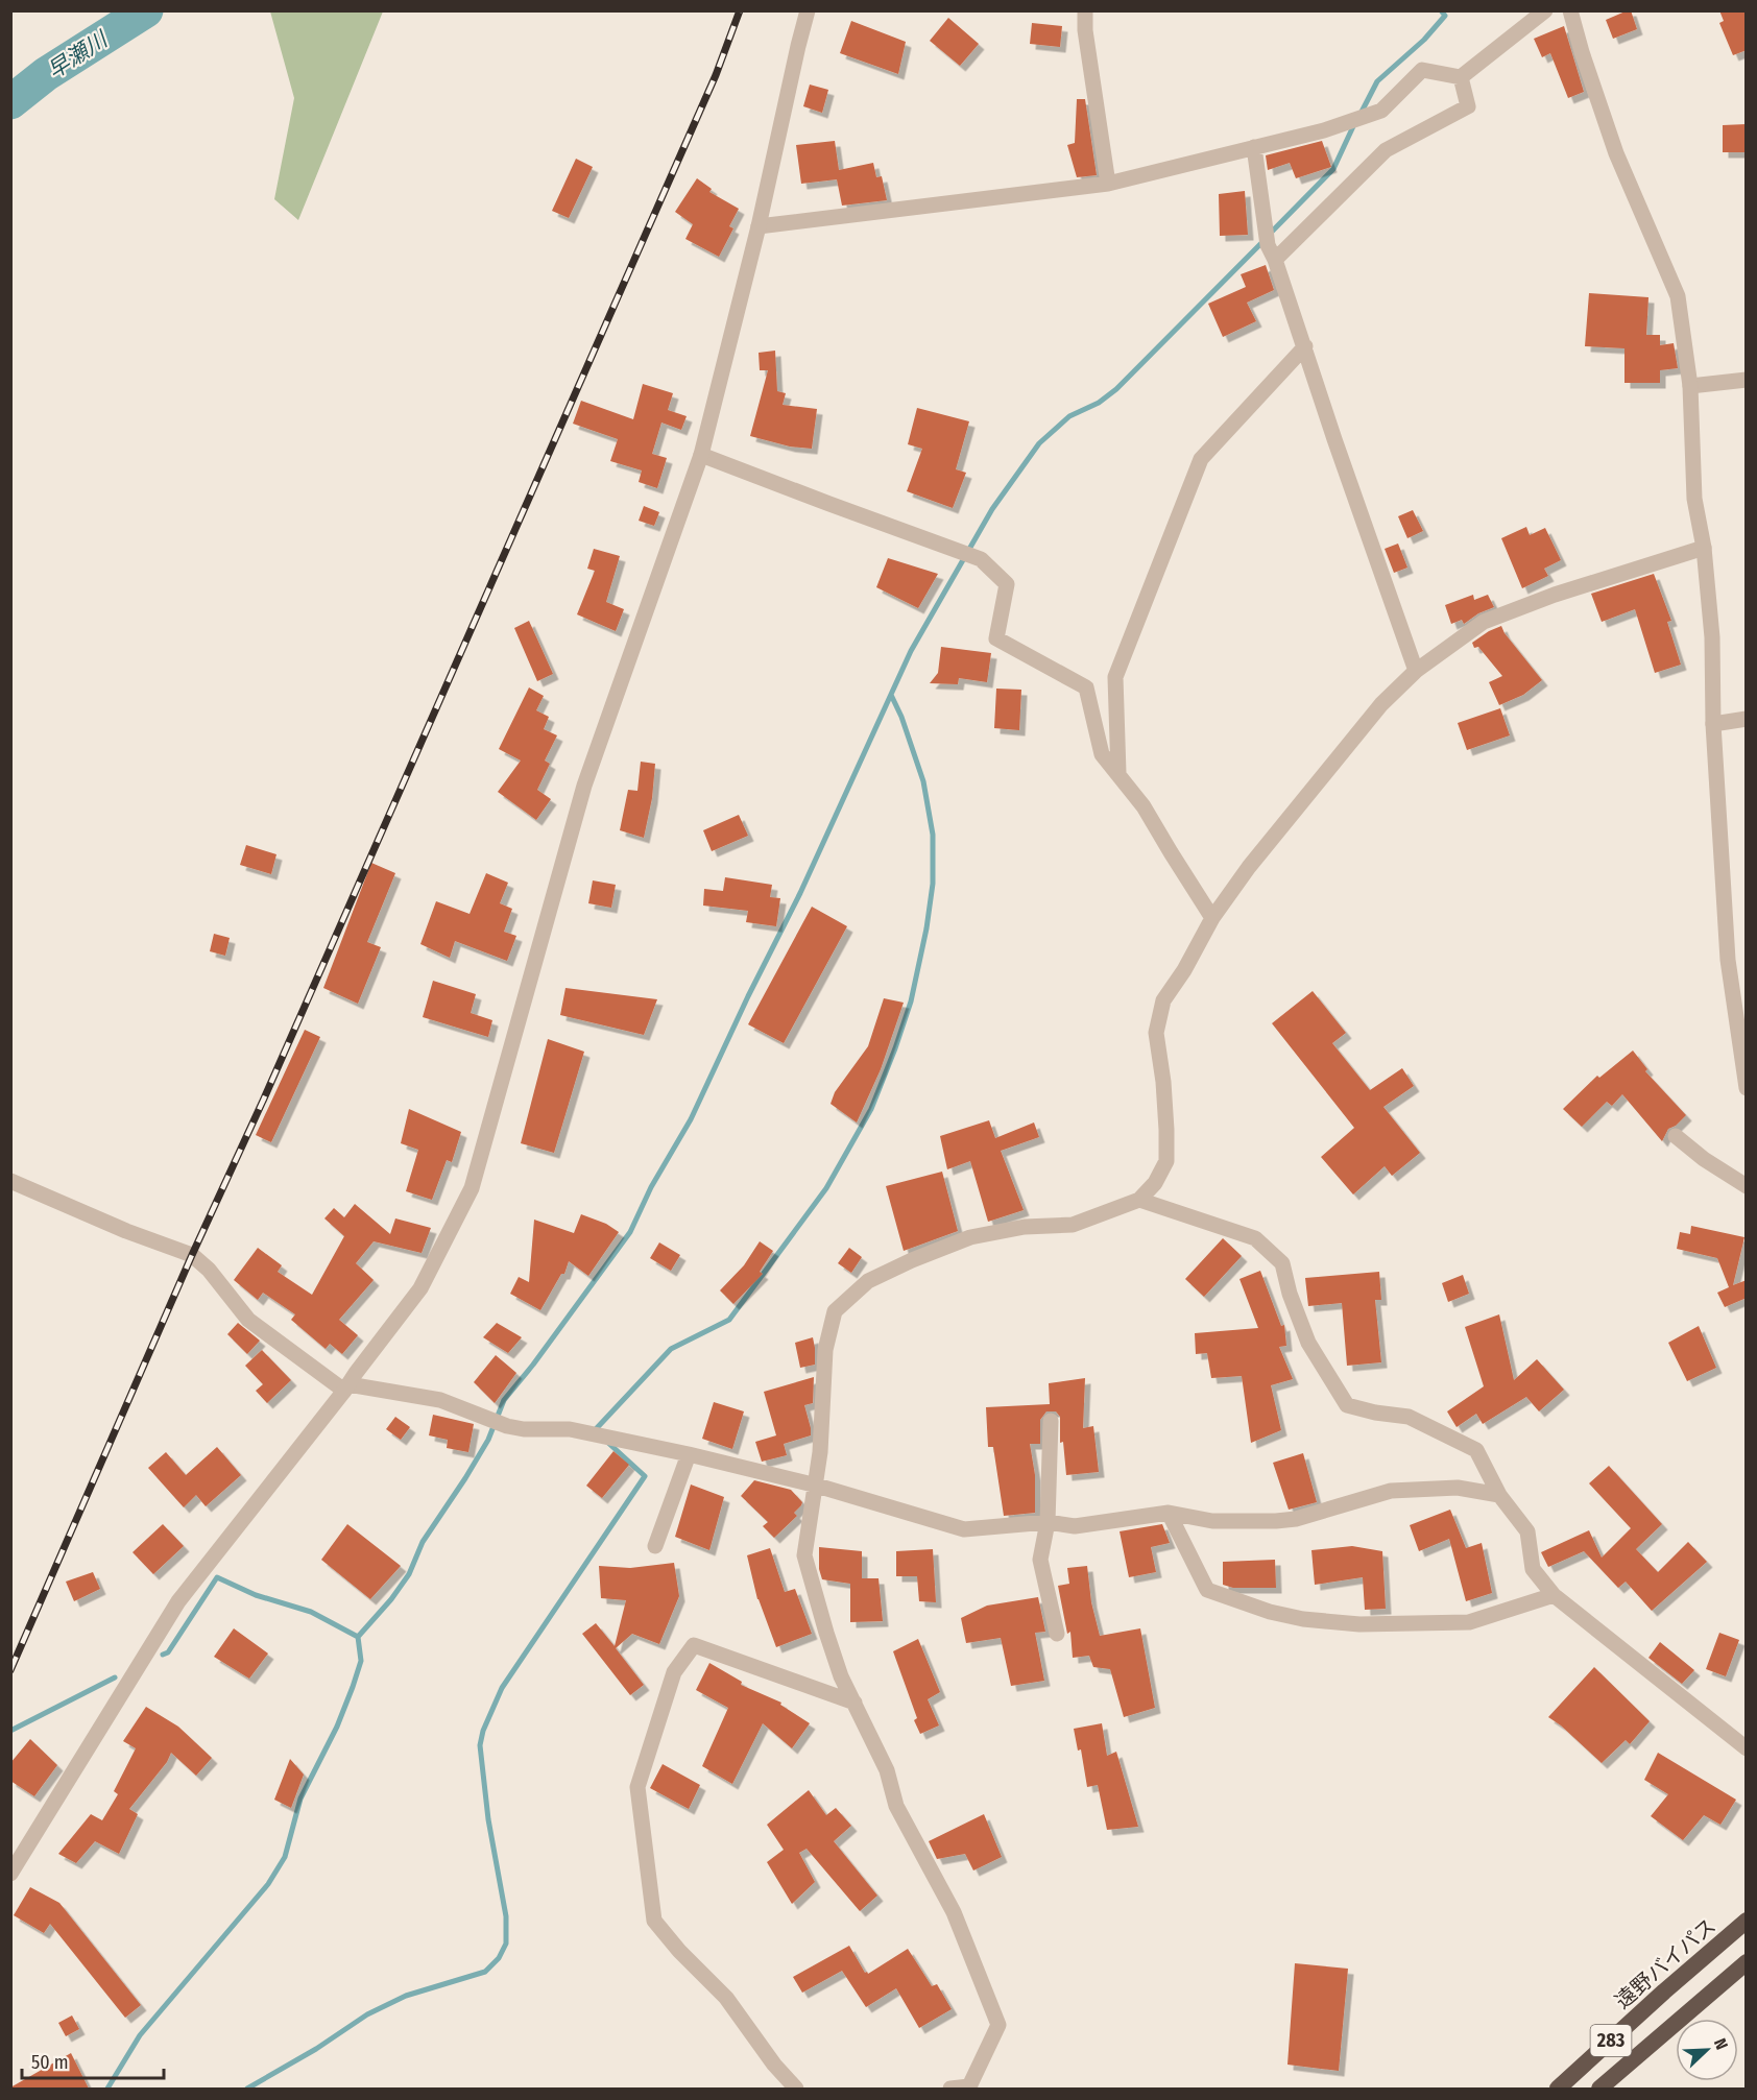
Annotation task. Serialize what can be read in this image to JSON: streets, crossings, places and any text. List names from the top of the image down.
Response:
{
  "streets": {
    "highway": ["遠野バイパス", "283"]
  },
  "water": ["早瀬川"],
  "scale_bar": "50 m",
  "north": "top right"
}
